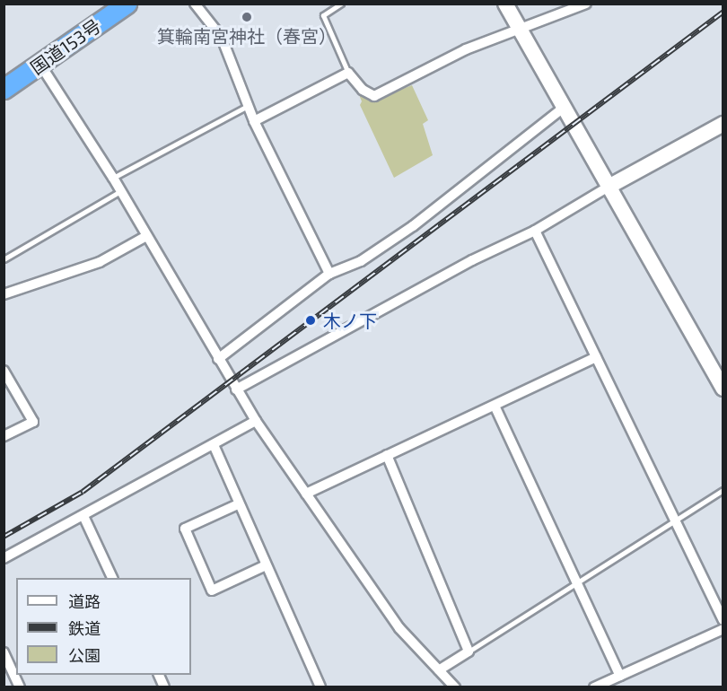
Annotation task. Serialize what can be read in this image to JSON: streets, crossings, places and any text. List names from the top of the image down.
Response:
{
  "streets": {
    "highway": ["国道153号"]
  },
  "places": ["箕輪南宮神社（春宮）", "木ノ下"],
  "legend": ["道路", "鉄道", "公園"]
}
